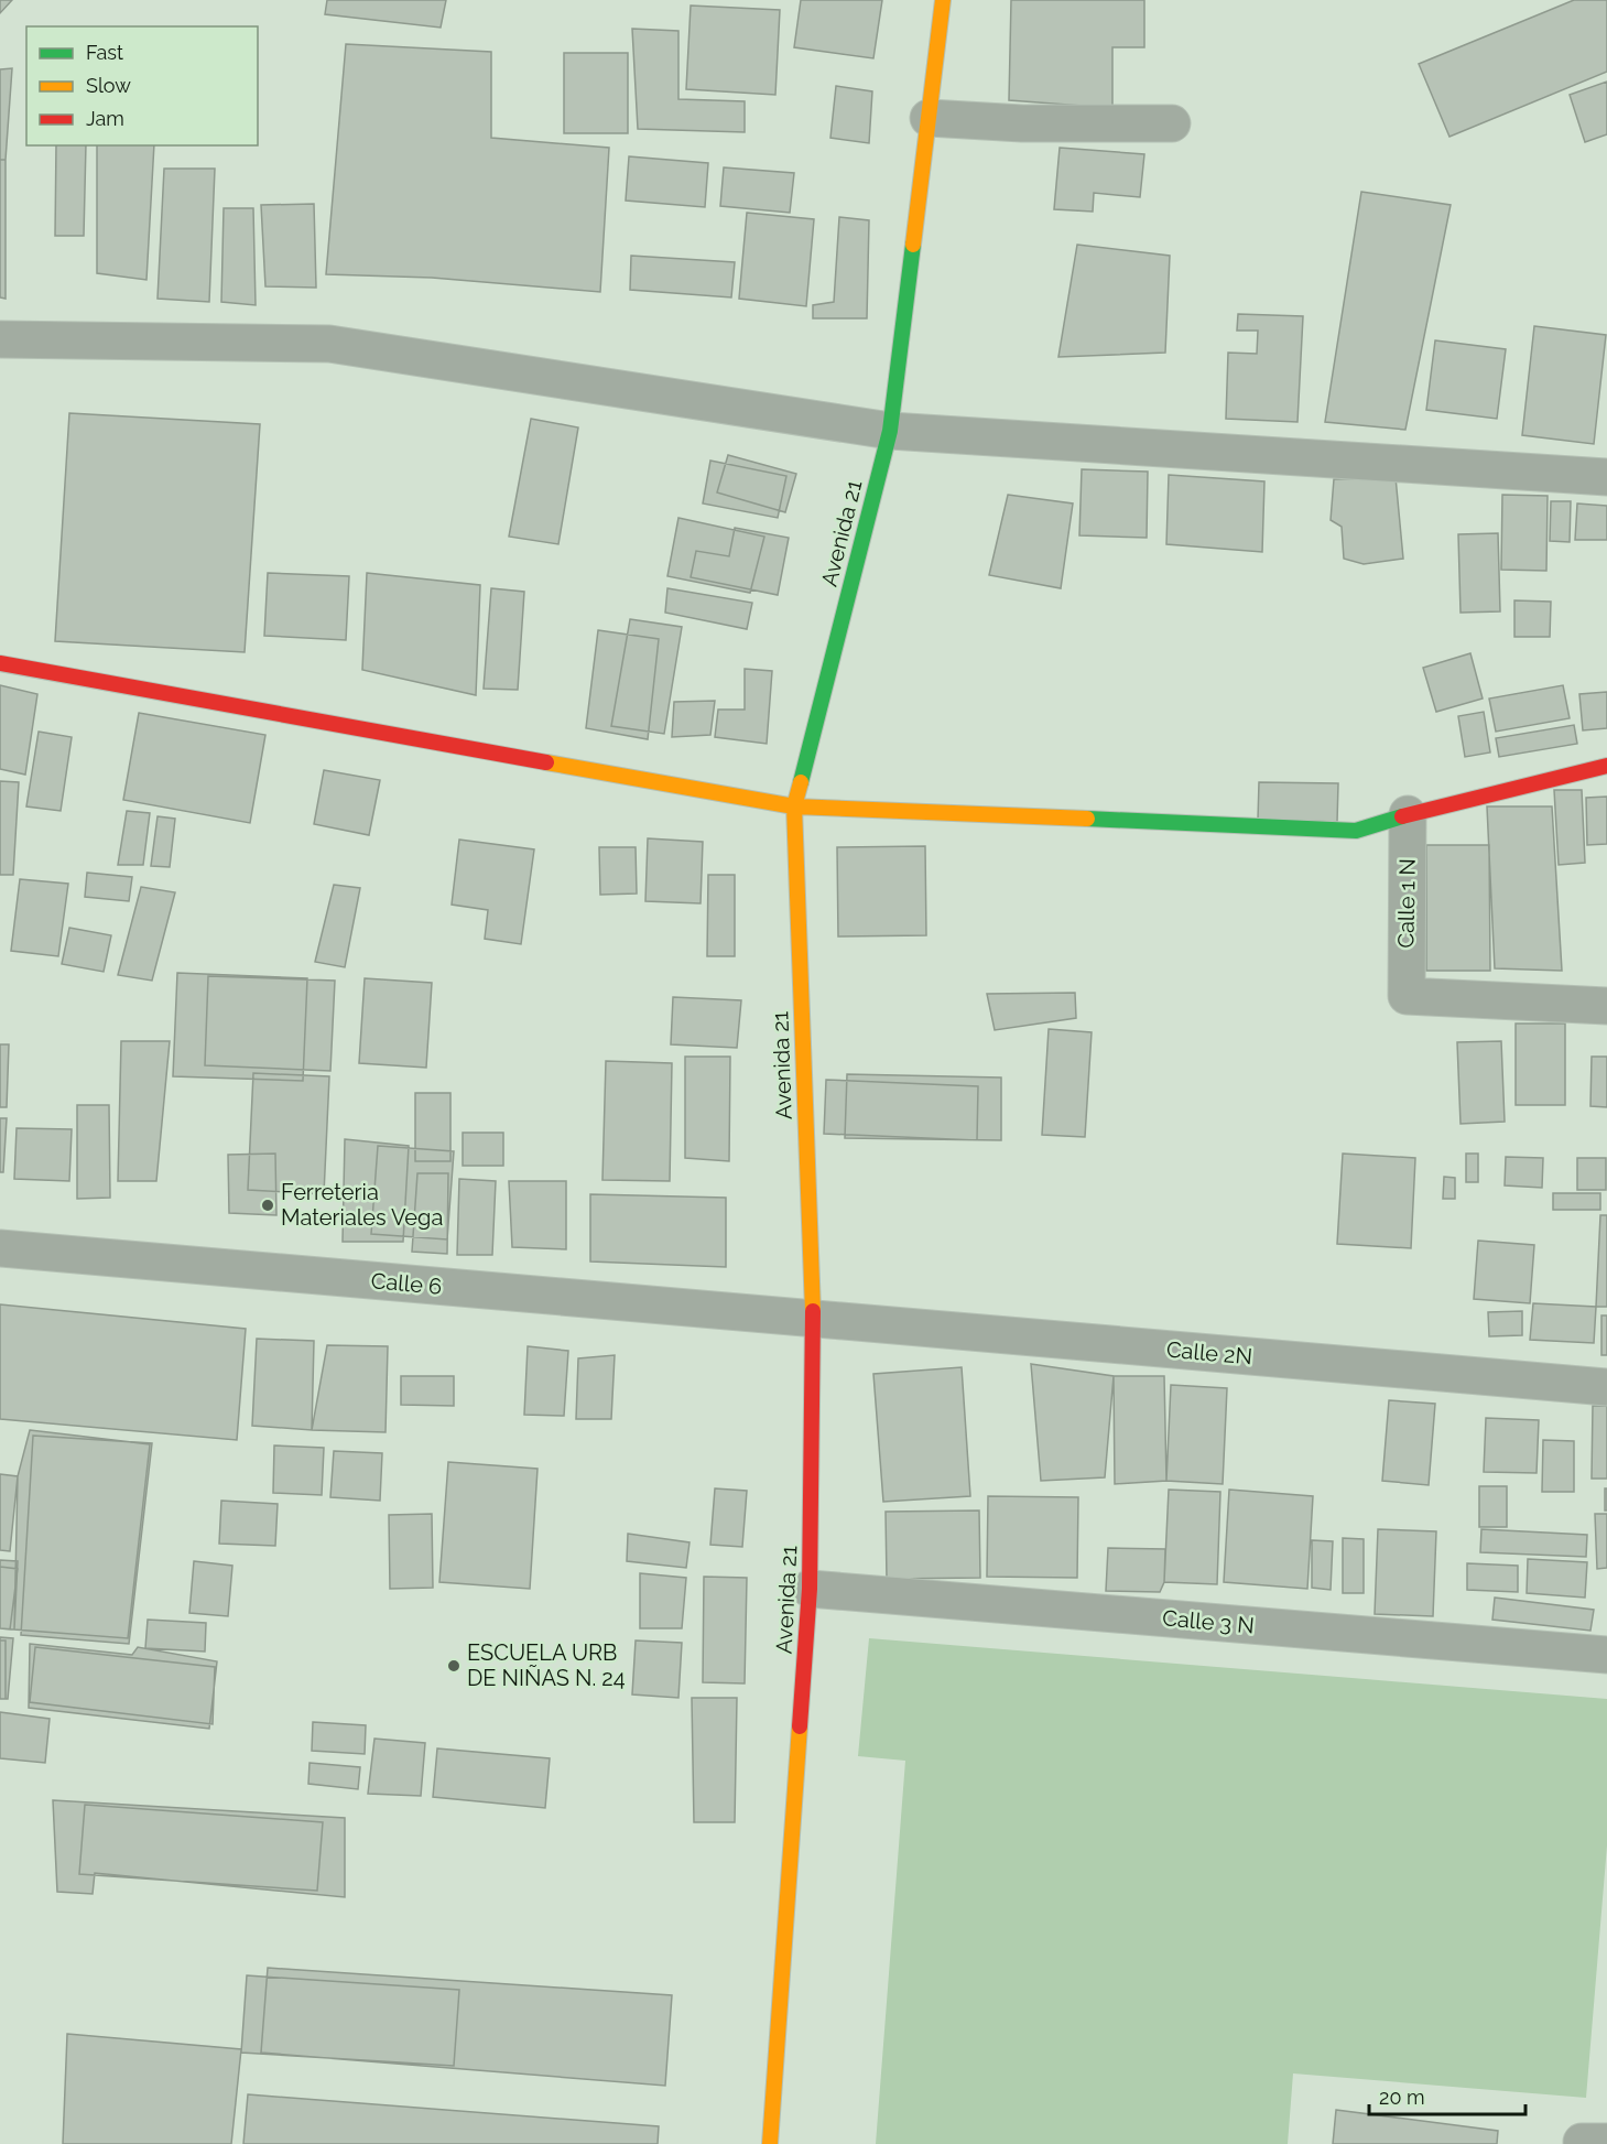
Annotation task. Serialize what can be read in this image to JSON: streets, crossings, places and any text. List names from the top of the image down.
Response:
{
  "streets": {
    "main road": ["Avenida 21"],
    "street": [
      "Calle 1 N",
      "Calle 6",
      "Calle 2N",
      "Calle 3 N"
    ]
  },
  "crossings": [
    ["Avenida 21", "Calle 6"],
    ["Avenida 21", "Calle 2N"],
    ["Avenida 21", "Calle 3 N"],
    ["Calle 6", "Calle 2N"]
  ],
  "places": ["Ferreteria Materiales Vega", "ESCUELA URB DE NIÑAS N. 24"],
  "legend": ["Fast", "Slow", "Jam"],
  "scale_bar": "20 m"
}
